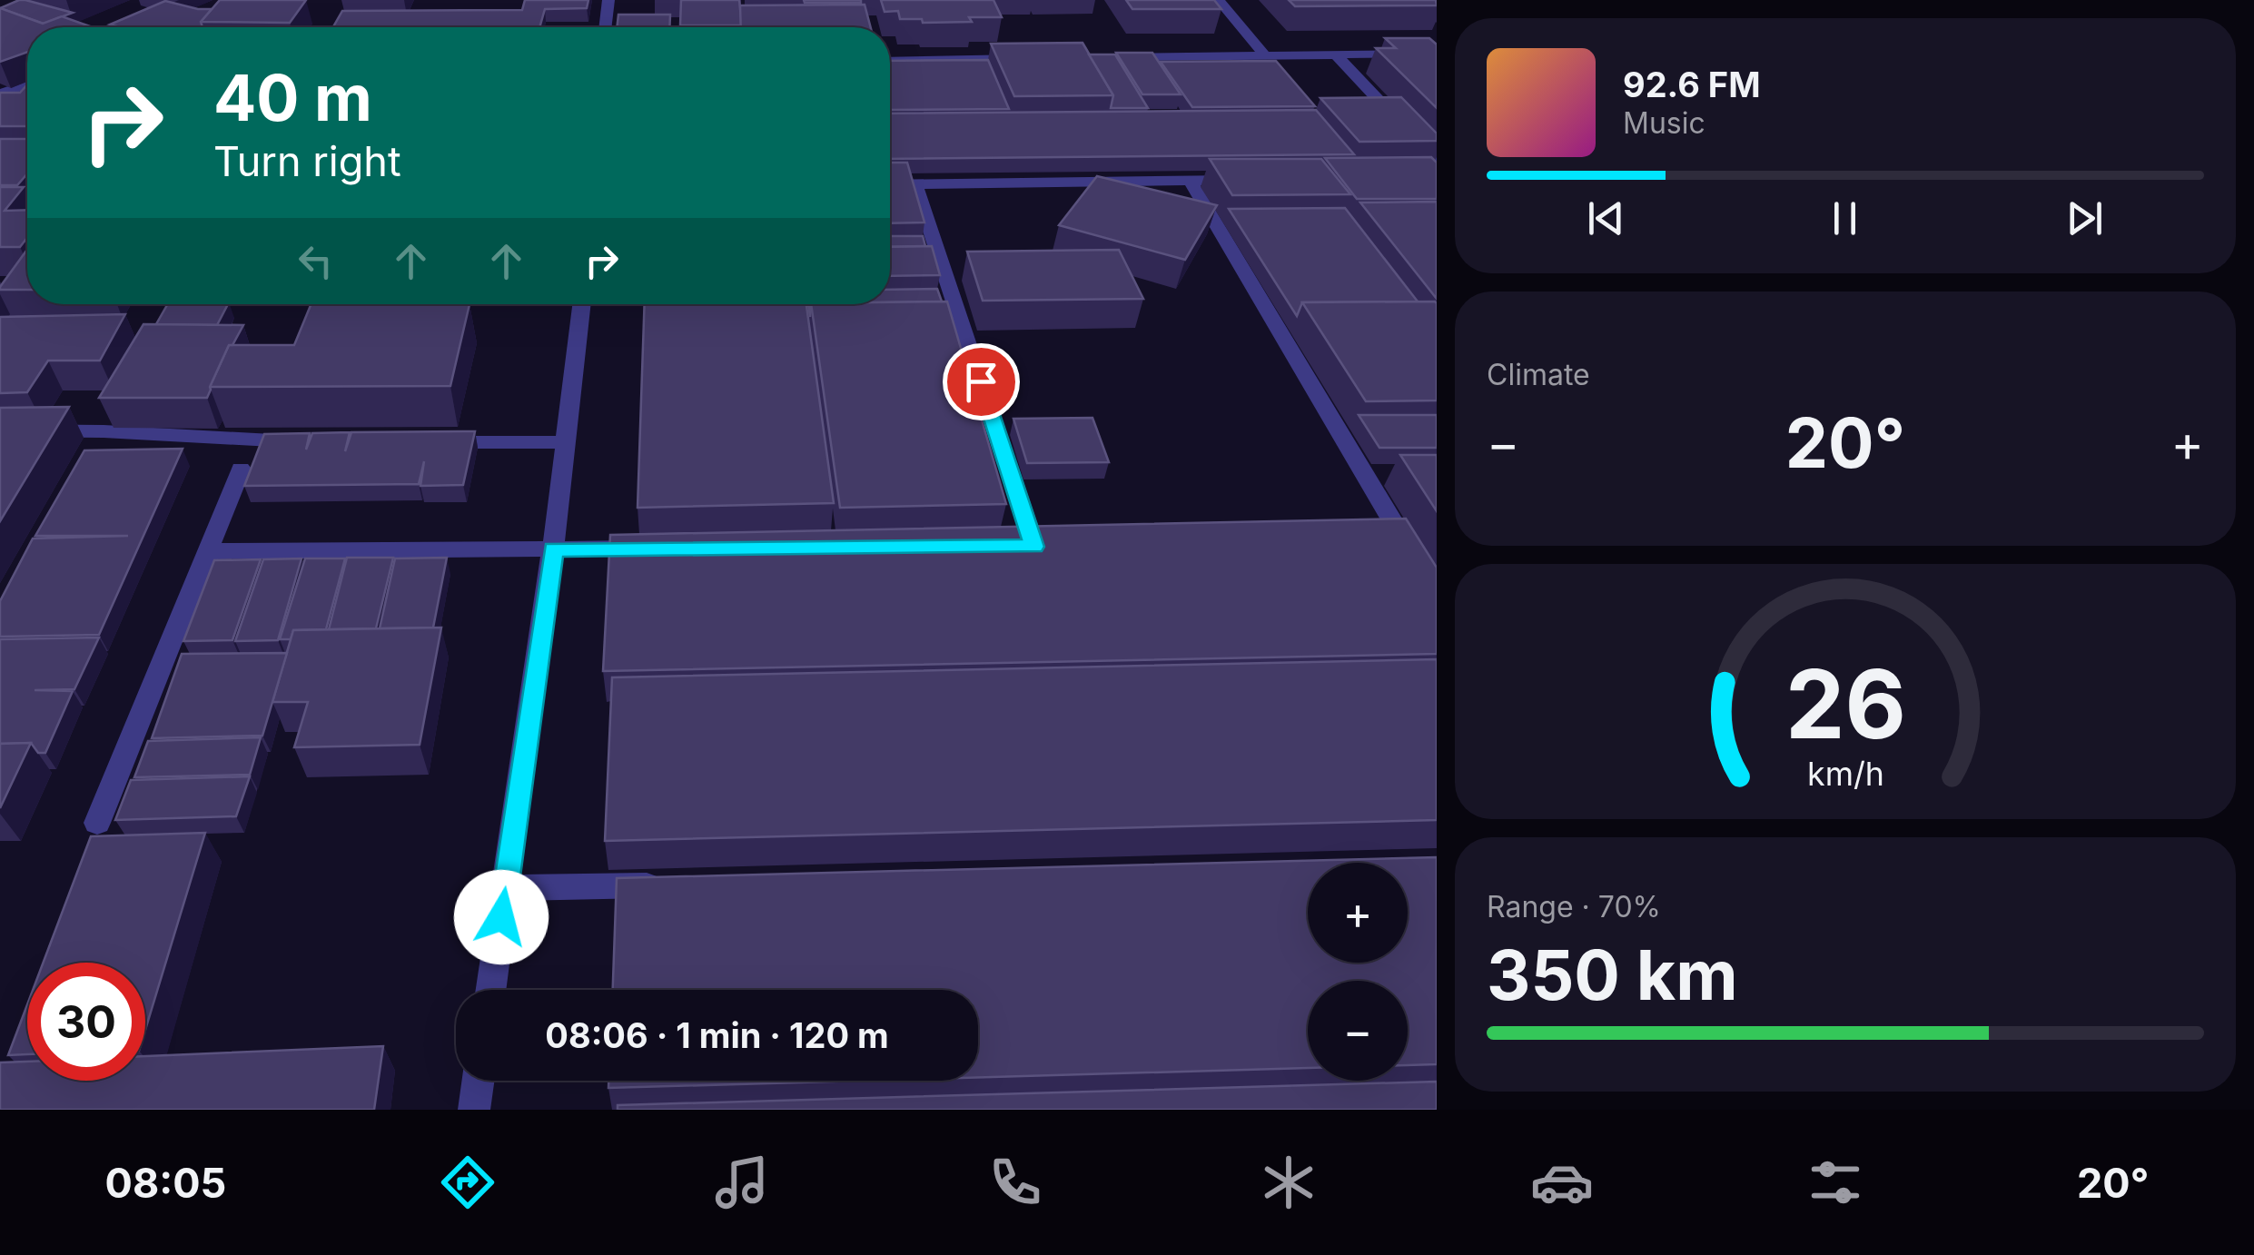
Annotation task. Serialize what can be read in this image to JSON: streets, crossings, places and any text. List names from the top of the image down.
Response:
{
  "page": {
    "turn": ["40 m", "Turn right"],
    "song": ["92.6 FM", "Music"],
    "tile": [
      "Climate",
      ["Range · 70%", "350 km"]
    ],
    "heat": ["−", "20°", "+"],
    "map_buttons": ["+", "−"],
    "limit": "30",
    "trip": "08:06 · 1 min · 120 m",
    "tabs": ["08:05", "20°"],
    "gauge": ["26", "km/h"]
  }
}
